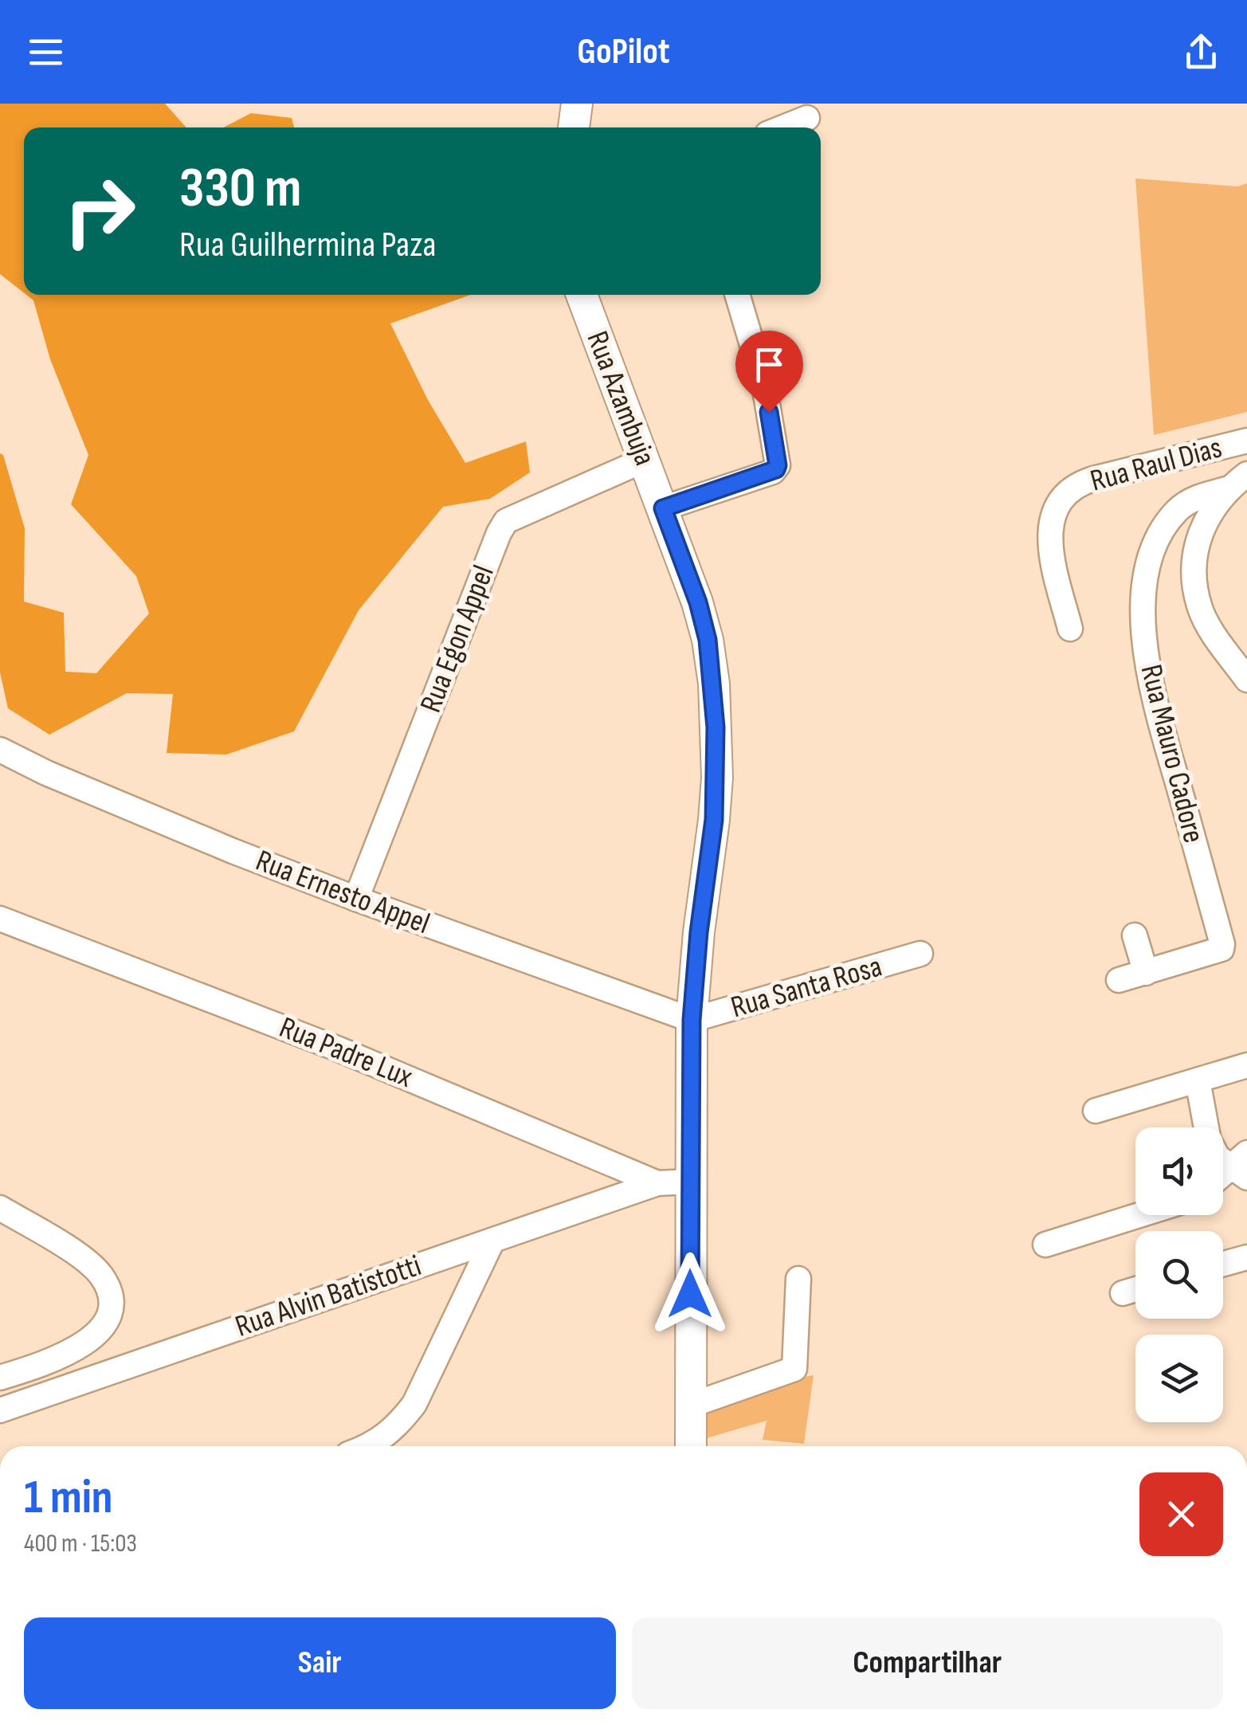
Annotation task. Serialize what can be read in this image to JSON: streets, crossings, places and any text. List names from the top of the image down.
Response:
{
  "streets": {
    "main road": ["Rua Azambuja"],
    "street": [
      "Rua Raul Dias",
      "Rua Egon Appel",
      "Rua Mauro Cadore",
      "Rua Ernesto Appel",
      "Rua Santa Rosa",
      "Rua Padre Lux",
      "Rua Alvin Batistotti"
    ]
  },
  "crossings": [
    ["Rua Azambuja", "Rua Egon Appel"],
    ["Rua Azambuja", "Rua Ernesto Appel"],
    ["Rua Azambuja", "Rua Santa Rosa"],
    ["Rua Azambuja", "Rua Padre Lux"],
    ["Rua Egon Appel", "Rua Ernesto Appel"],
    ["Rua Ernesto Appel", "Rua Santa Rosa"],
    ["Rua Padre Lux", "Rua Alvin Batistotti"]
  ],
  "page": {
    "header": "GoPilot",
    "turn": ["330 m", "Rua Guilhermina Paza"],
    "heading": ["1 min", "400 m · 15:03"],
    "buttons": ["Sair", "Compartilhar"]
  }
}
